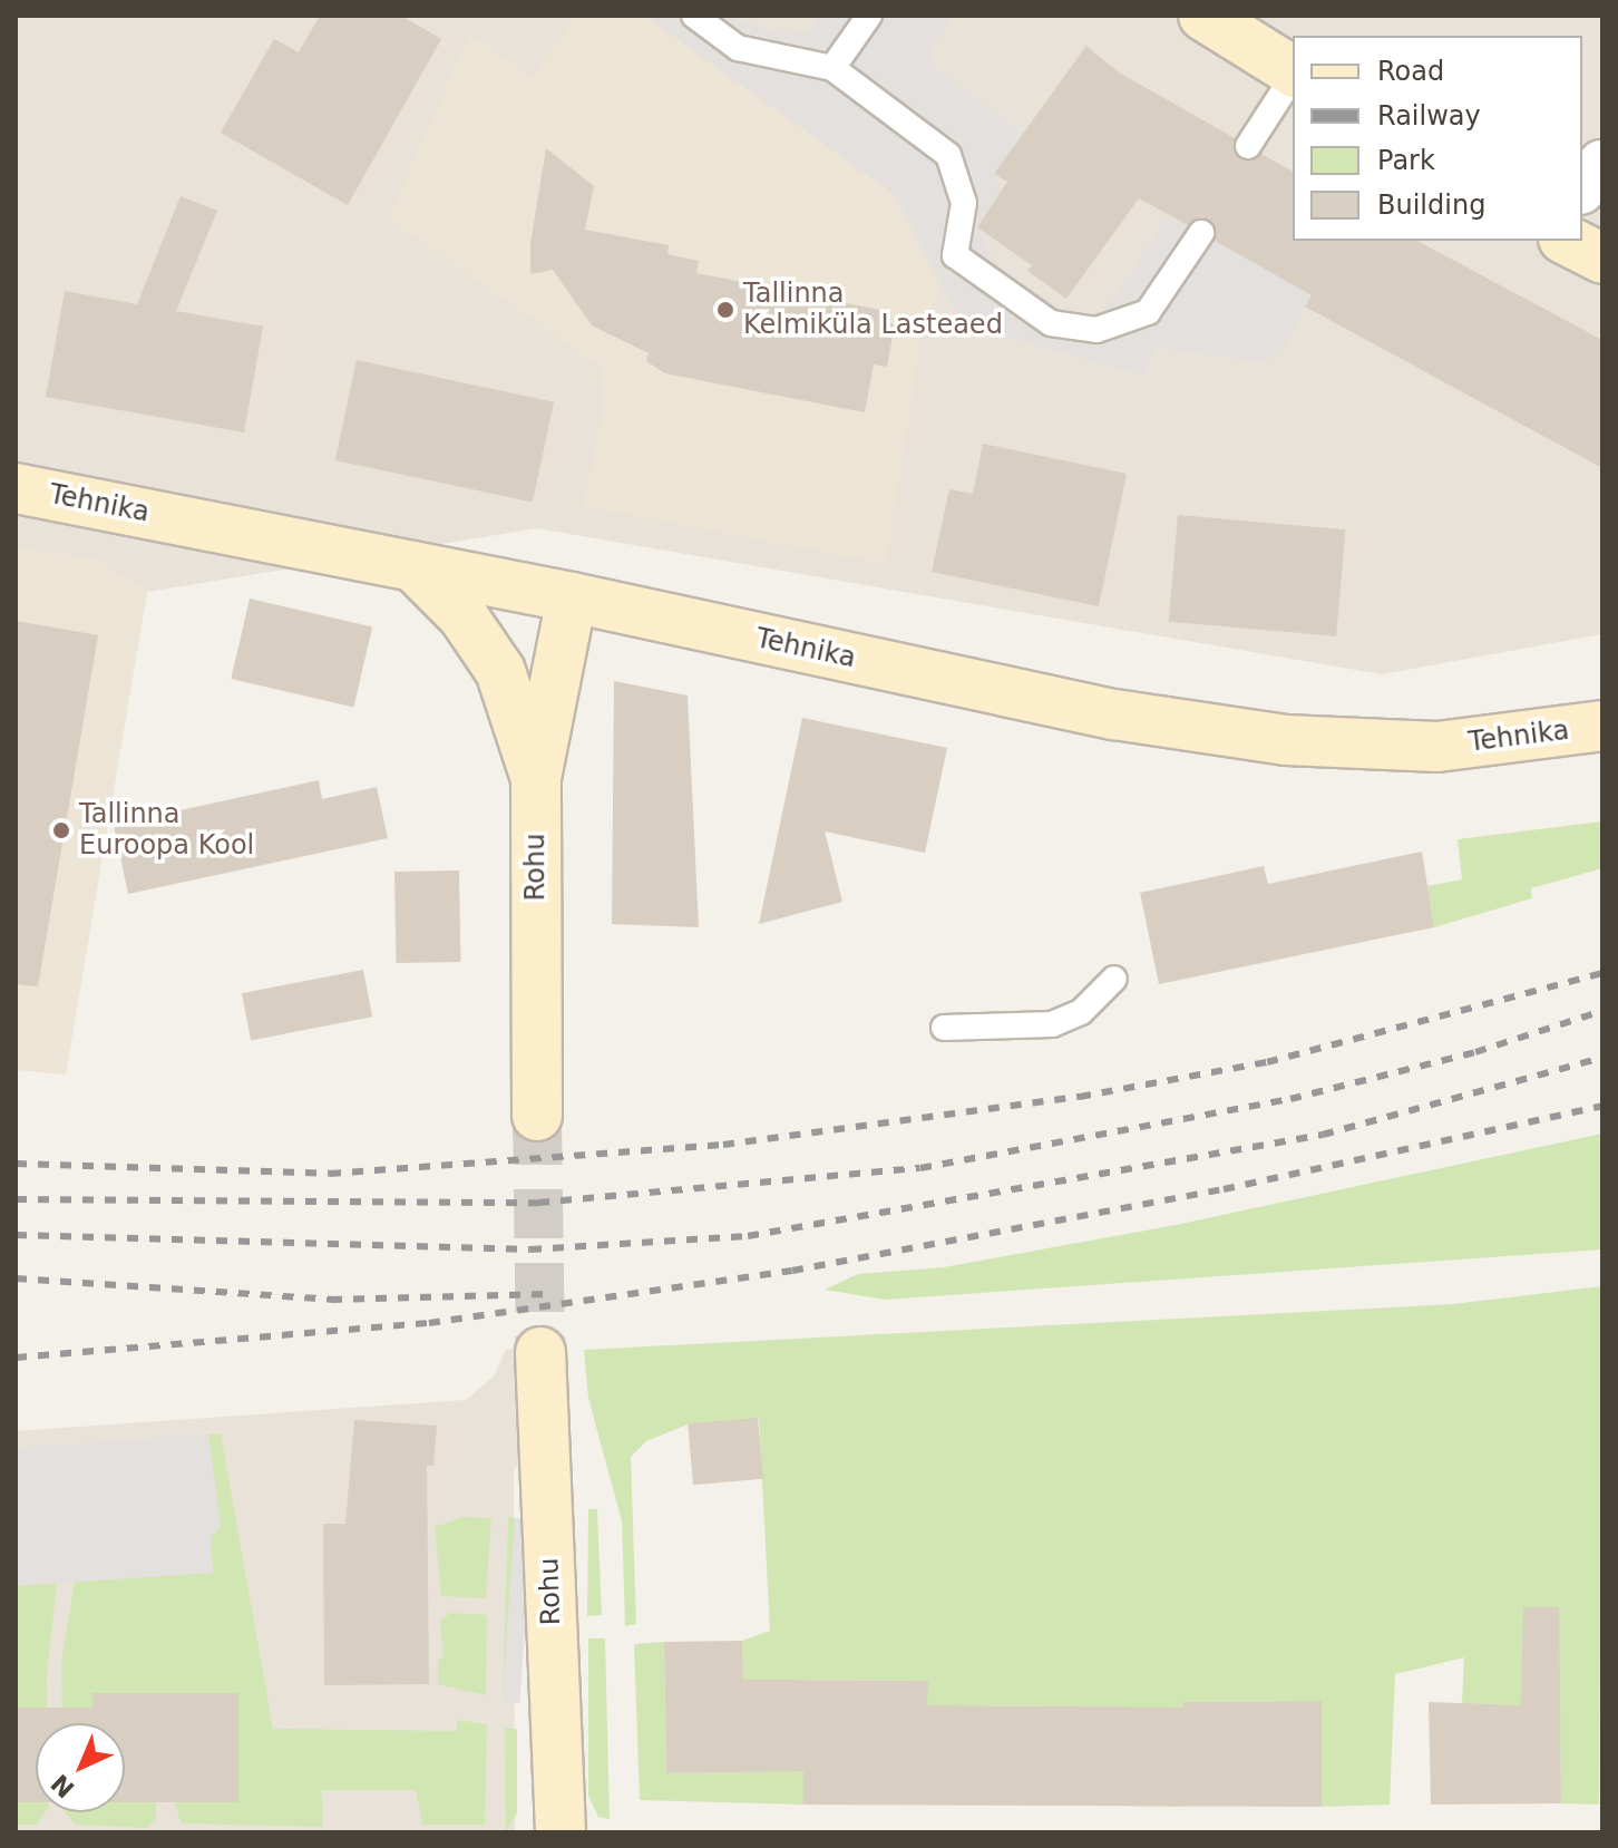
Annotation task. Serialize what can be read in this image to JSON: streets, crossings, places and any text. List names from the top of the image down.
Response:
{
  "streets": {
    "street": ["Tehnika", "Rohu"]
  },
  "crossings": [
    ["Tehnika", "Rohu"]
  ],
  "places": ["Tallinna Kelmiküla Lasteaed", "Tallinna Euroopa Kool"],
  "legend": [
    "Road",
    "Railway",
    "Park",
    "Building"
  ],
  "north": "bottom left"
}
